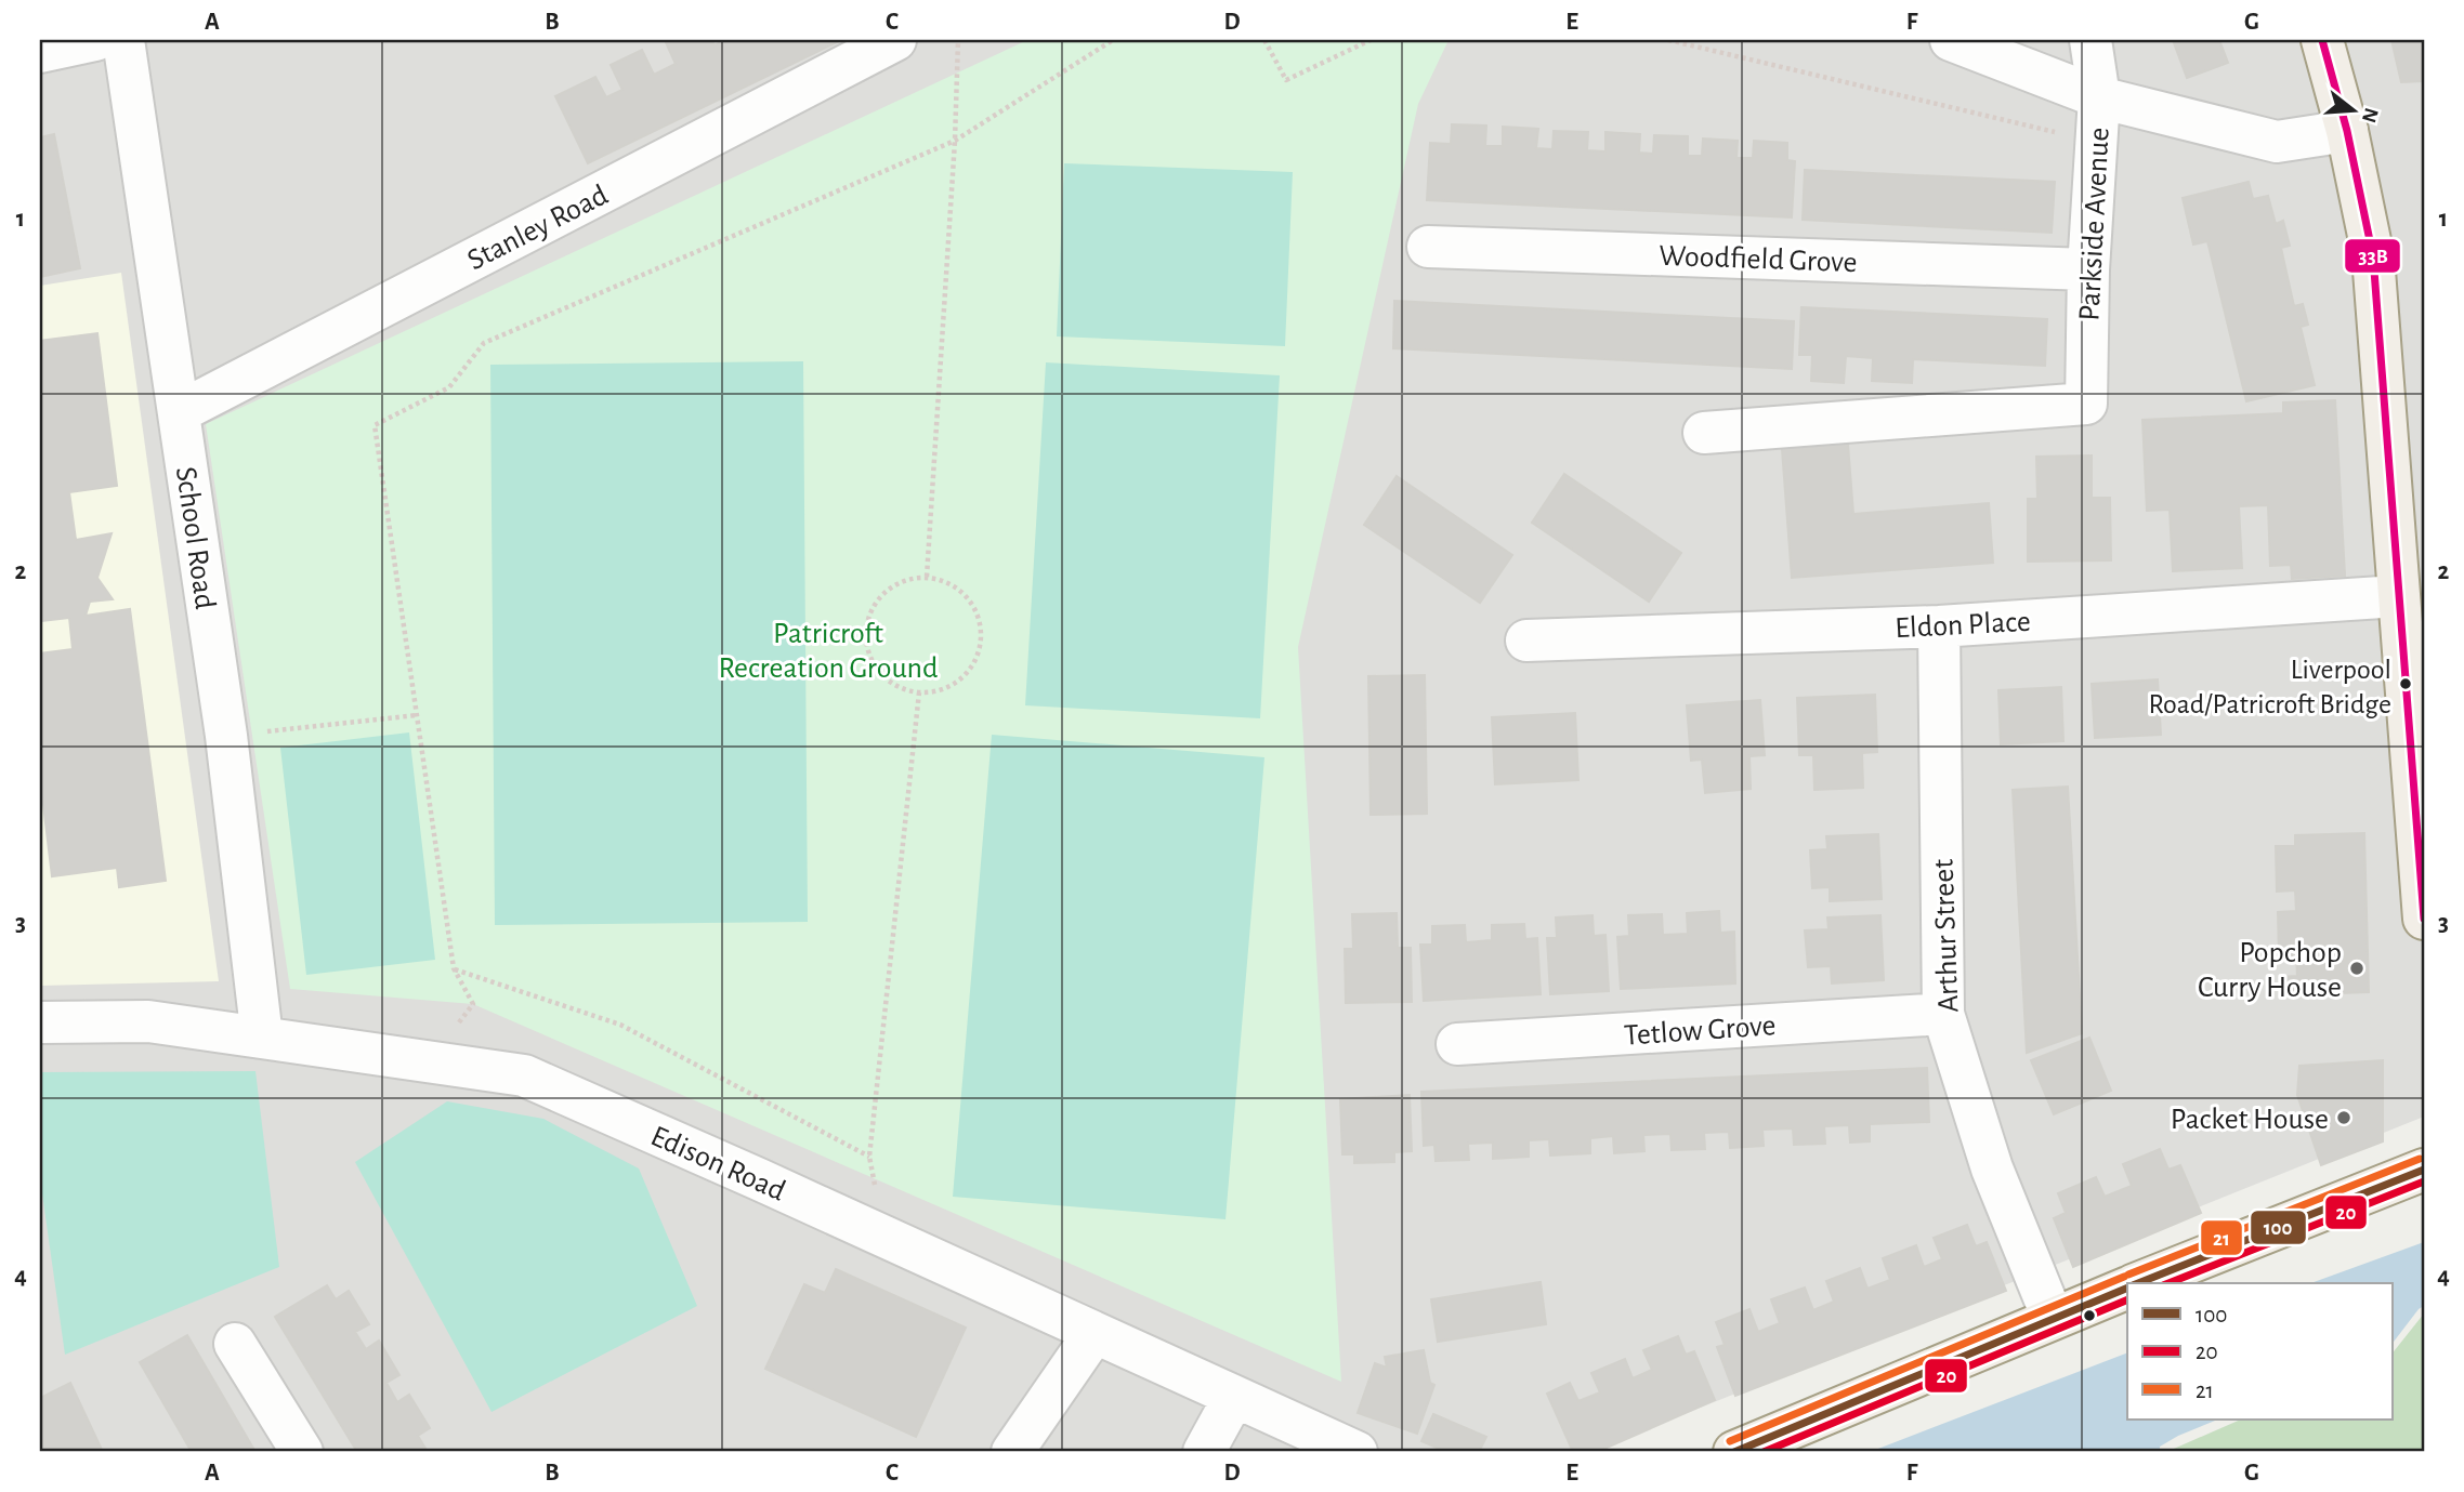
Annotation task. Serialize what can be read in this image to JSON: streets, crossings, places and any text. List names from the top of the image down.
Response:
{
  "streets": {
    "street": [
      "Parkside Avenue",
      "Stanley Road",
      "Woodfield Grove",
      "School Road",
      "Eldon Place",
      "Arthur Street",
      "Tetlow Grove",
      "Edison Road"
    ]
  },
  "crossings": [
    ["Parkside Avenue", "Woodfield Grove"],
    ["Stanley Road", "School Road"],
    ["School Road", "Edison Road"],
    ["Eldon Place", "Arthur Street"],
    ["Arthur Street", "Tetlow Grove"]
  ],
  "parks": ["Patricroft Recreation Ground"],
  "places": ["Liverpool Road/Patricroft Bridge", "Popchop Curry House", "Packet House"],
  "lines": [
    "transit line 33B",
    "transit line 21",
    "transit line 100",
    "transit line 20"
  ],
  "legend": ["100", "20", "21"],
  "north": "right",
  "grid": {
    "columns": [
      "A",
      "B",
      "C",
      "D",
      "E",
      "F",
      "G"
    ],
    "rows": [
      "1",
      "2",
      "3",
      "4"
    ]
  }
}
